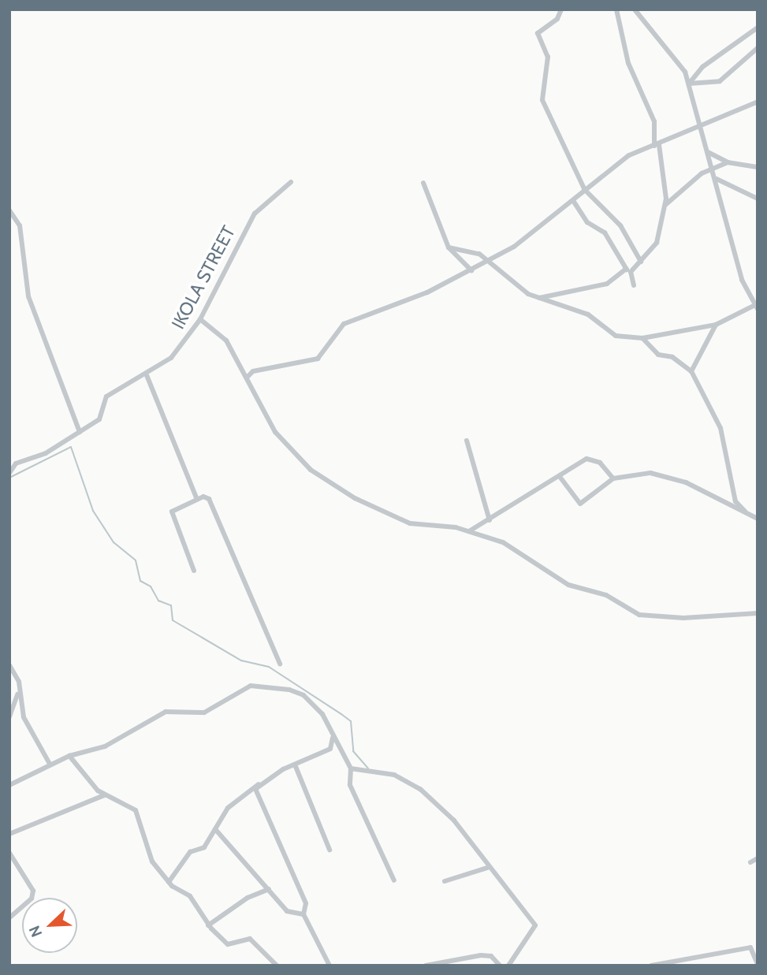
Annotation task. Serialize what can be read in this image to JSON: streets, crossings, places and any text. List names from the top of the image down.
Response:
{
  "streets": {
    "street": ["IKOLA STREET"]
  },
  "north": "bottom left"
}
